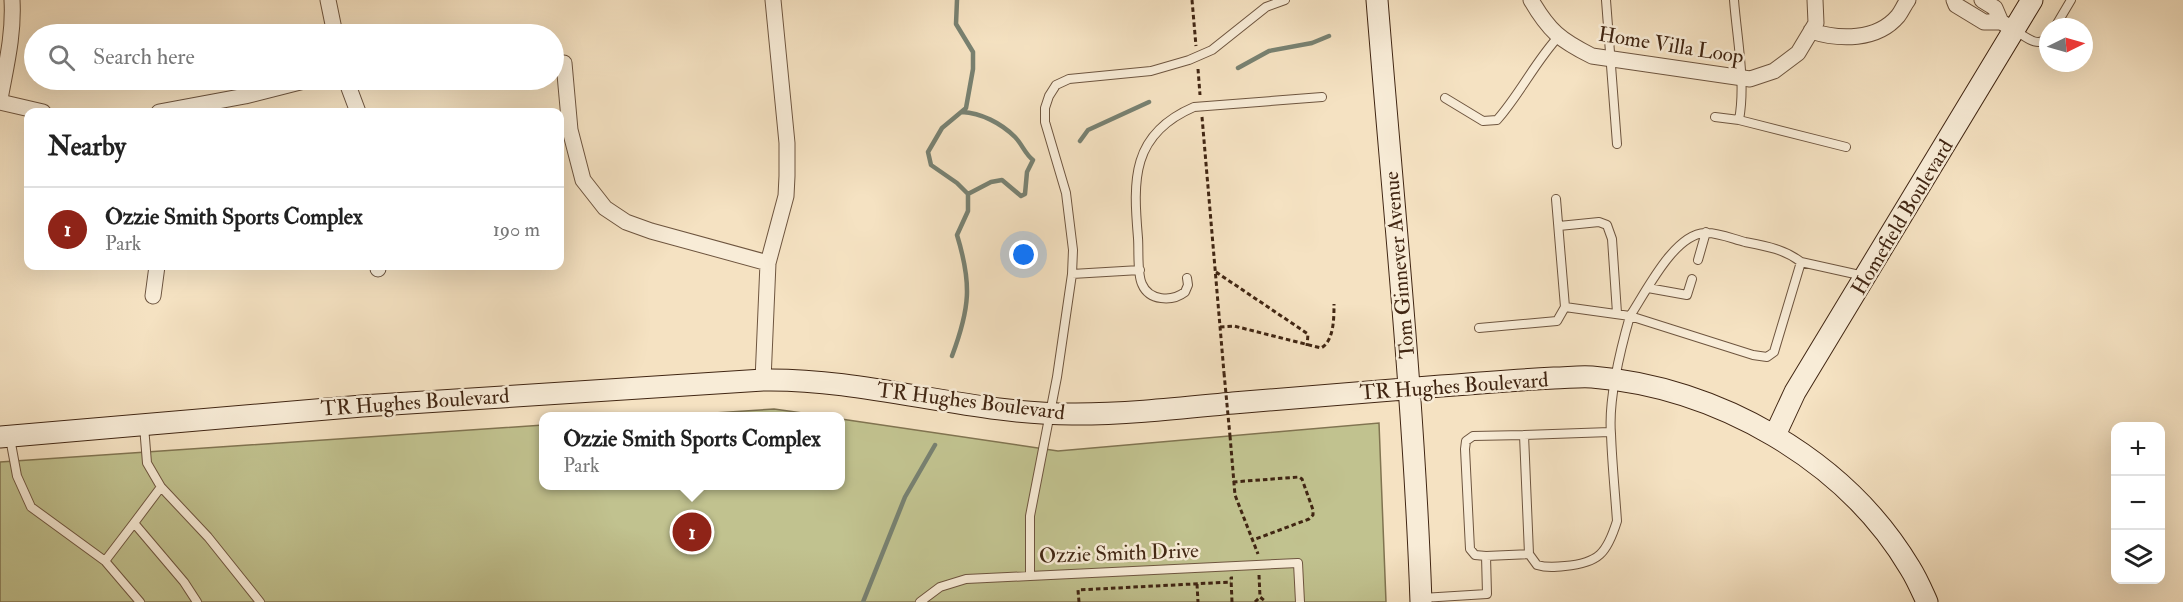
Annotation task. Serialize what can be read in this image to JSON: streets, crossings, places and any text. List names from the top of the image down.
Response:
{
  "streets": {
    "main road": ["Homefield Boulevard", "Tom Ginnever Avenue", "TR Hughes Boulevard"],
    "street": ["Home Villa Loop"],
    "lane": ["Ozzie Smith Drive"]
  },
  "crossings": [
    ["Homefield Boulevard", "TR Hughes Boulevard"],
    ["Tom Ginnever Avenue", "TR Hughes Boulevard"],
    ["TR Hughes Boulevard", "Ozzie Smith Drive"]
  ],
  "north": "right",
  "page": {
    "search": "Search here",
    "heading": "Nearby",
    "list": [
      {
        "mark": "1",
        "name": "Ozzie Smith Sports Complex",
        "note": "Park",
        "value": "190 m"
      }
    ],
    "popup": ["Ozzie Smith Sports Complex", "Park"],
    "map_buttons": ["+", "−"],
    "pins": "1"
  }
}
